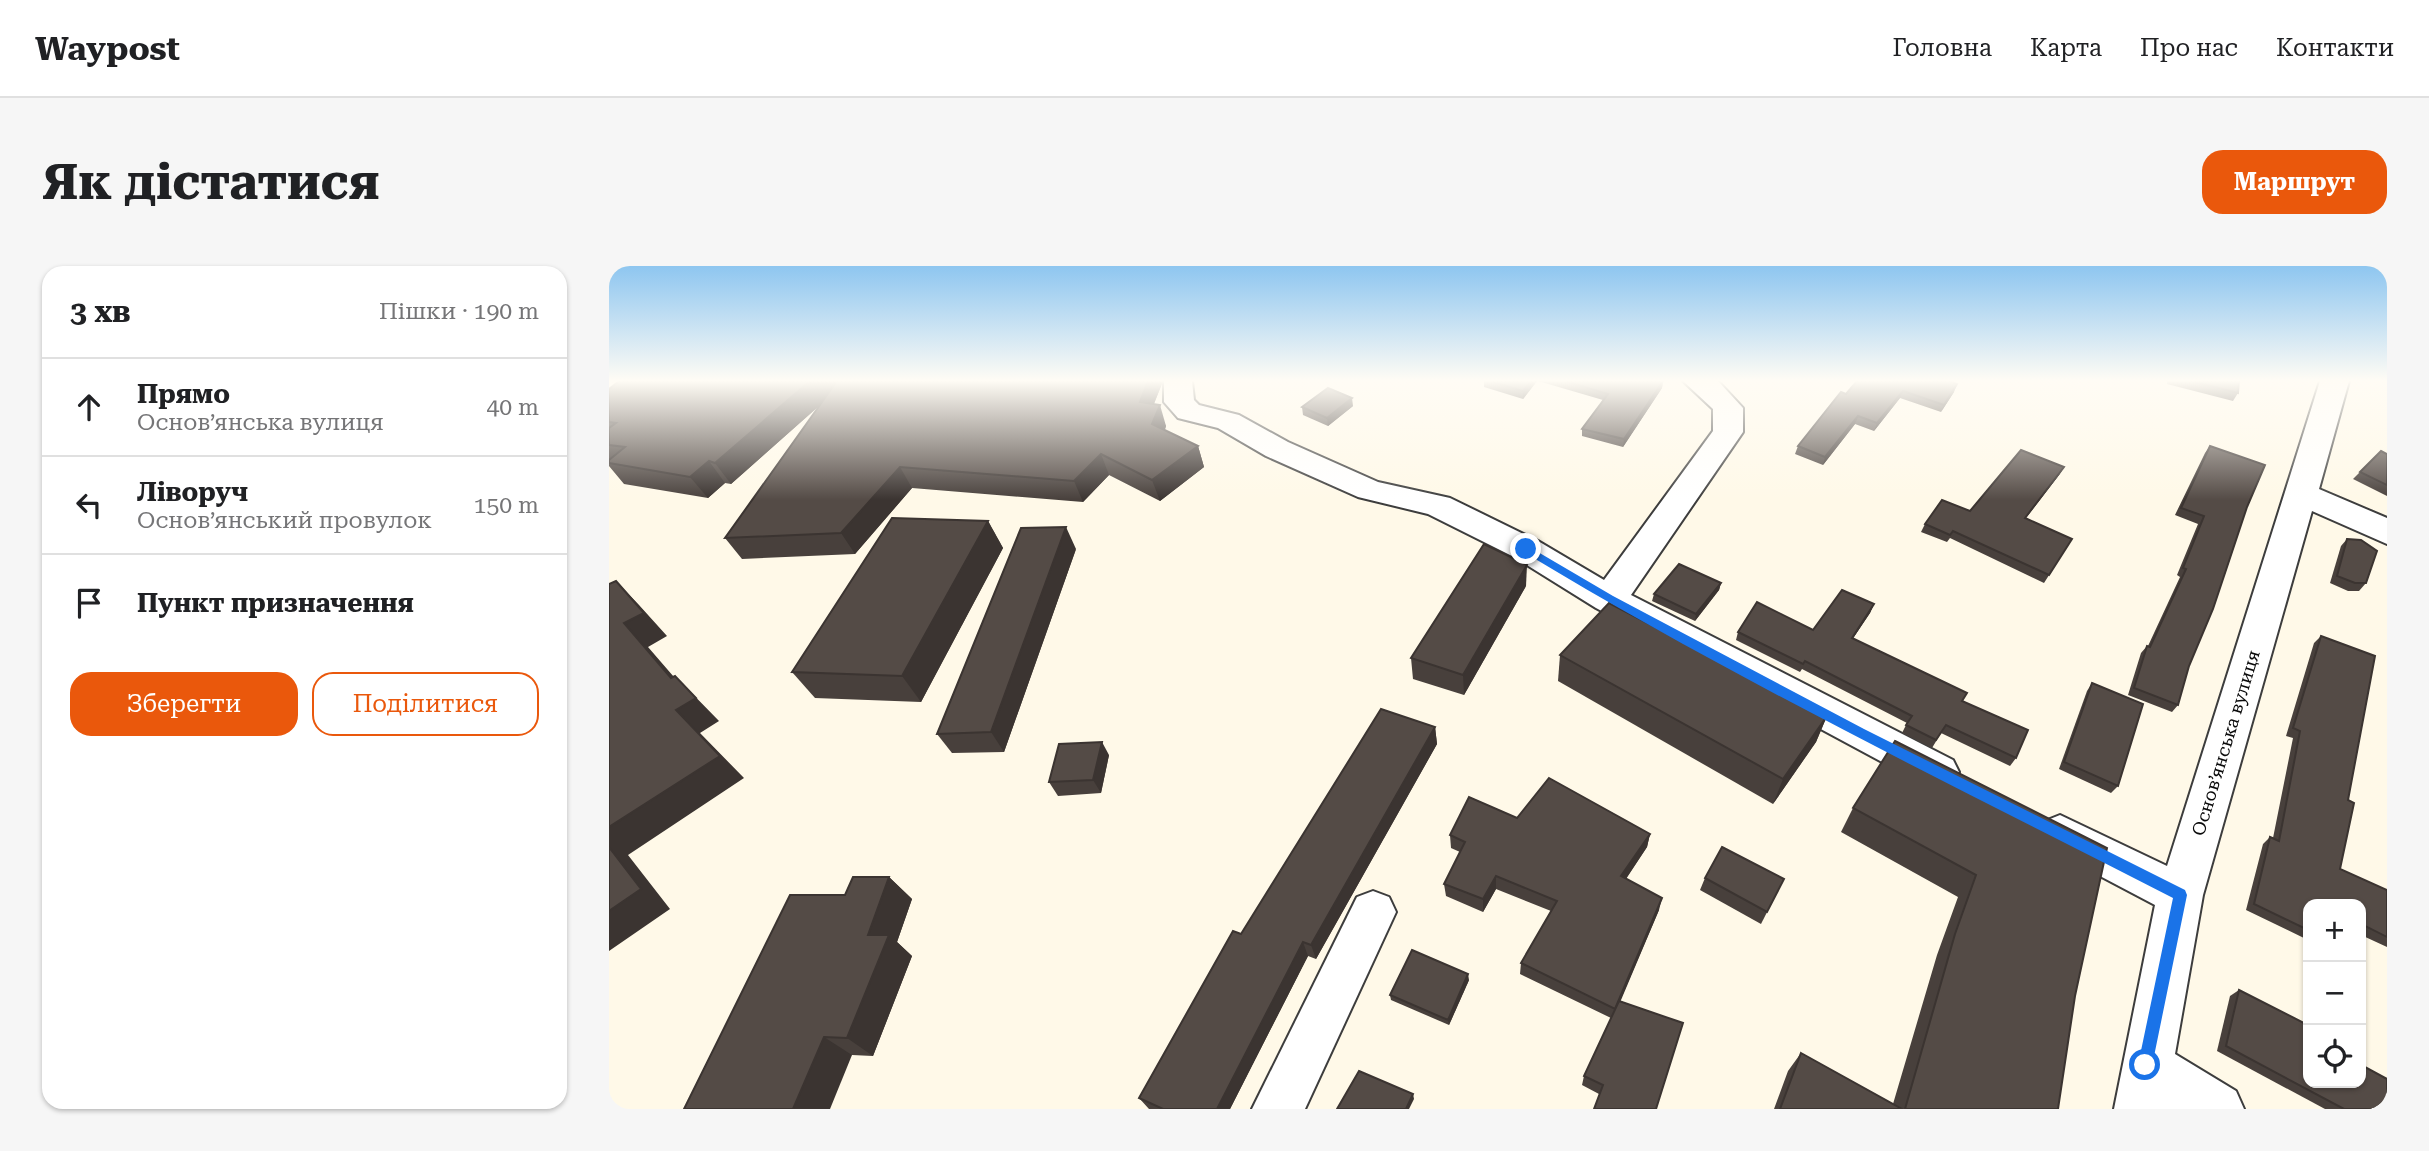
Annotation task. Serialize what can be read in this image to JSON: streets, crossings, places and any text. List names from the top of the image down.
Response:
{
  "streets": {
    "street": ["Основ’янська вулиця"]
  },
  "page": {
    "header": "Waypost",
    "nav": [
      "Головна",
      "Карта",
      "Про нас",
      "Контакти"
    ],
    "buttons": [
      "Маршрут",
      ["Зберегти", "Поділитися"]
    ],
    "title": "Як дістатися",
    "heading": ["3 хв", "Пішки · 190 m"],
    "list": [
      ["Прямо", "Основ’янська вулиця", "40 m"],
      ["Ліворуч", "Основ’янський провулок", "150 m"],
      "Пункт призначення"
    ],
    "map_buttons": ["+", "−"]
  }
}
